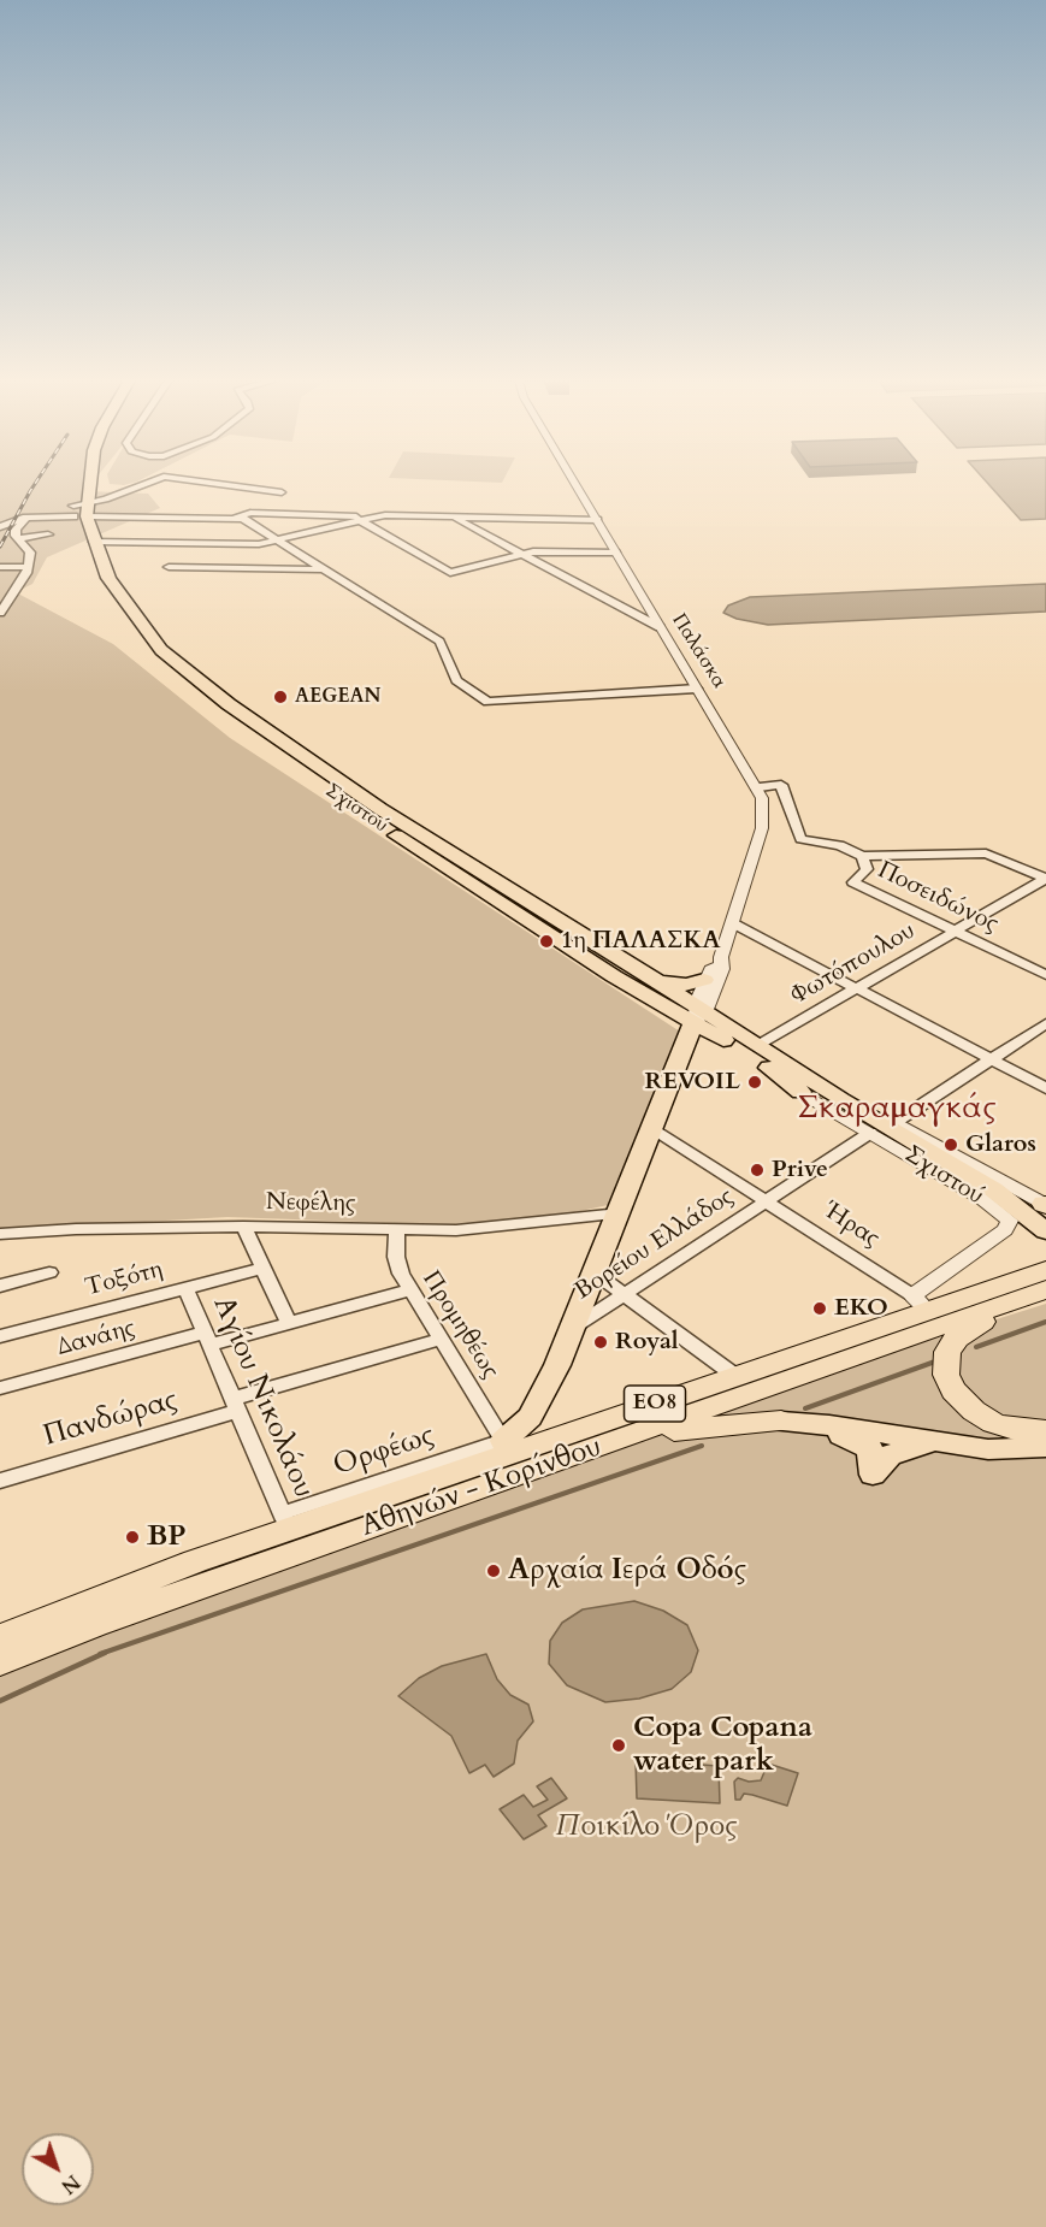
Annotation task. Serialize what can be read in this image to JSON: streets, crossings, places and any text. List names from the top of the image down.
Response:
{
  "streets": {
    "highway": ["ΕΟ8", "Αθηνών - Κορίνθου"],
    "main road": ["Σχιστού"],
    "street": [
      "Παλάσκα",
      "Ποσειδώνος",
      "Φωτόπουλου",
      "Νεφέλης",
      "Ήρας",
      "Βορείου Ελλάδος",
      "Τοξότη",
      "Προμηθέως",
      "Δανάης",
      "Αγίου Νικολάου",
      "Πανδώρας",
      "Ορφέως"
    ]
  },
  "crossings": [
    ["Παλάσκα", "Σχιστού"],
    ["Παλάσκα", "Ποσειδώνος"],
    ["Σχιστού", "Φωτόπουλου"],
    ["Σχιστού", "Ήρας"],
    ["Σχιστού", "Βορείου Ελλάδος"],
    ["Σχιστού", "Αθηνών - Κορίνθου"],
    ["Ποσειδώνος", "Φωτόπουλου"],
    ["Νεφέλης", "Προμηθέως"],
    ["Ήρας", "Βορείου Ελλάδος"],
    ["Ήρας", "Αθηνών - Κορίνθου"],
    ["Τοξότη", "Αγίου Νικολάου"],
    ["Προμηθέως", "Δανάης"],
    ["Προμηθέως", "Πανδώρας"],
    ["Προμηθέως", "Ορφέως"],
    ["Δανάης", "Αγίου Νικολάου"],
    ["Αγίου Νικολάου", "Πανδώρας"],
    ["Αγίου Νικολάου", "Ορφέως"],
    ["Αγίου Νικολάου", "Αθηνών - Κορίνθου"],
    ["Ορφέως", "Αθηνών - Κορίνθου"]
  ],
  "districts": ["Σκαραμαγκάς"],
  "parks": ["Ποικίλο Όρος"],
  "places": [
    "AEGEAN",
    "1η ΠΑΛΑΣΚΑ",
    "REVOIL",
    "Glaros",
    "Prive",
    "EKO",
    "Royal",
    "BP",
    "Αρχαία Ιερά Οδός",
    "Copa Copana water park"
  ],
  "north": "bottom right"
}
